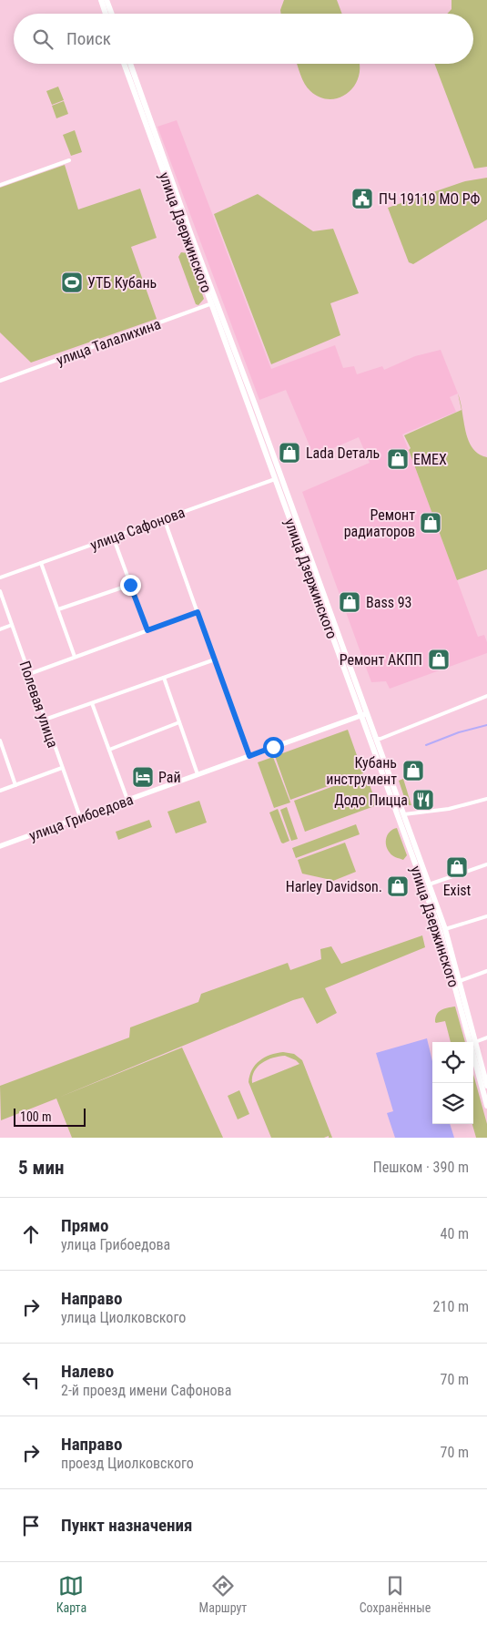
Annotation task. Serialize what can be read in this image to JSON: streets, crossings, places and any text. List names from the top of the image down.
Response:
{
  "streets": {
    "main road": ["улица Дзержинского"],
    "street": [
      "улица Талалихина",
      "улица Сафонова",
      "Полевая улица",
      "улица Грибоедова"
    ]
  },
  "crossings": [
    ["улица Дзержинского", "улица Талалихина"],
    ["улица Дзержинского", "улица Сафонова"],
    ["улица Дзержинского", "улица Грибоедова"],
    ["Полевая улица", "улица Грибоедова"]
  ],
  "places": {
    "public building": ["ПЧ 19119 МО РФ"],
    "sports": ["УТБ Кубань"],
    "shop": [
      "Lada Dеталь",
      "EMEX",
      "Ремонт радиаторов",
      "Bass 93",
      "Ремонт АКПП",
      "Кубань инструмент",
      "Exist",
      "Harley Davidson."
    ],
    "hotel": ["Рай"],
    "restaurant": ["Додо Пицца"]
  },
  "scale_bar": "100 m",
  "page": {
    "search": "Поиск",
    "scale": "100 m",
    "heading": ["5 мин", "Пешком · 390 m"],
    "list": [
      ["Прямо", "улица Грибоедова", "40 m"],
      ["Направо", "улица Циолковского", "210 m"],
      ["Налево", "2-й проезд имени Сафонова", "70 m"],
      ["Направо", "проезд Циолковского", "70 m"],
      "Пункт назначения"
    ],
    "nav": ["Карта", "Маршрут", "Сохранённые"]
  }
}
